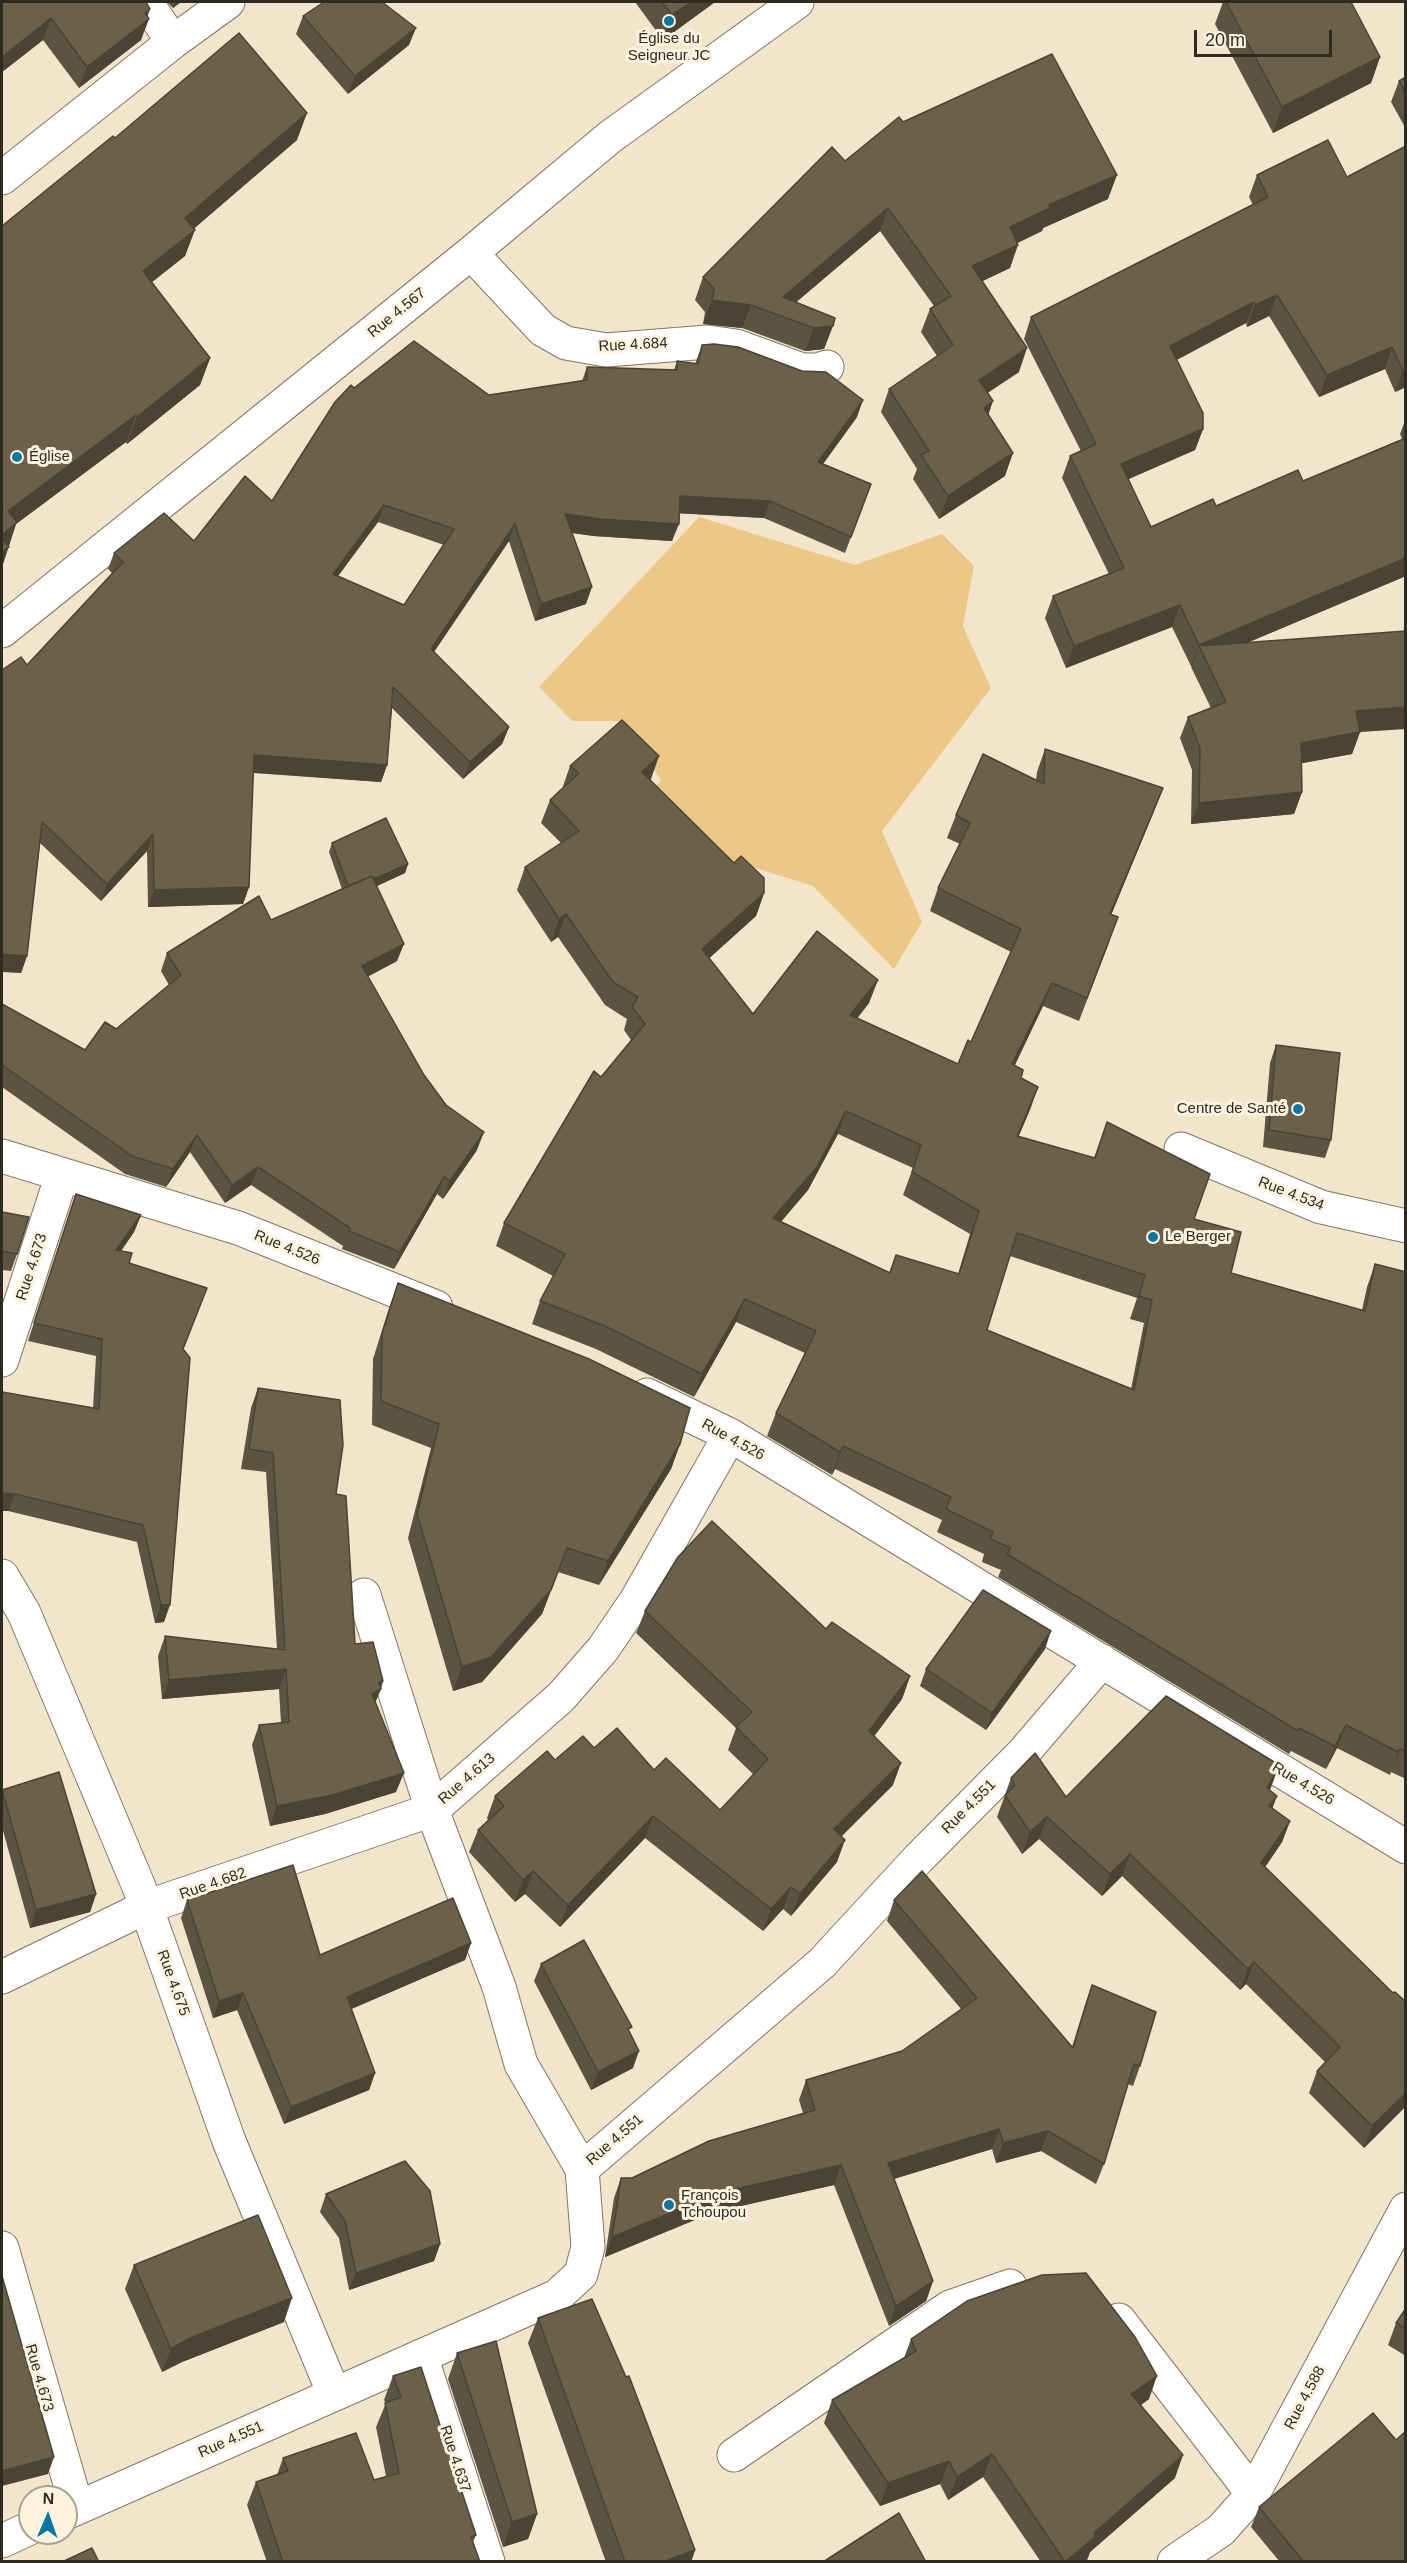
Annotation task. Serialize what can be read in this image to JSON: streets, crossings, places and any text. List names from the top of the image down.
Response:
{
  "streets": {
    "street": [
      "Rue 4.567",
      "Rue 4.684",
      "Rue 4.534",
      "Rue 4.526",
      "Rue 4.673",
      "Rue 4.613",
      "Rue 4.551",
      "Rue 4.682",
      "Rue 4.675",
      "Rue 4.588",
      "Rue 4.637"
    ]
  },
  "crossings": [
    ["Rue 4.567", "Rue 4.684"],
    ["Rue 4.526", "Rue 4.673"],
    ["Rue 4.526", "Rue 4.613"],
    ["Rue 4.526", "Rue 4.551"],
    ["Rue 4.613", "Rue 4.551"],
    ["Rue 4.613", "Rue 4.682"],
    ["Rue 4.551", "Rue 4.675"],
    ["Rue 4.551", "Rue 4.637"],
    ["Rue 4.682", "Rue 4.675"]
  ],
  "places": [
    "Église du Seigneur JC",
    "Église",
    "Centre de Santé",
    "Le Berger",
    "François Tchoupou"
  ],
  "scale_bar": "20 m",
  "north": "top"
}
